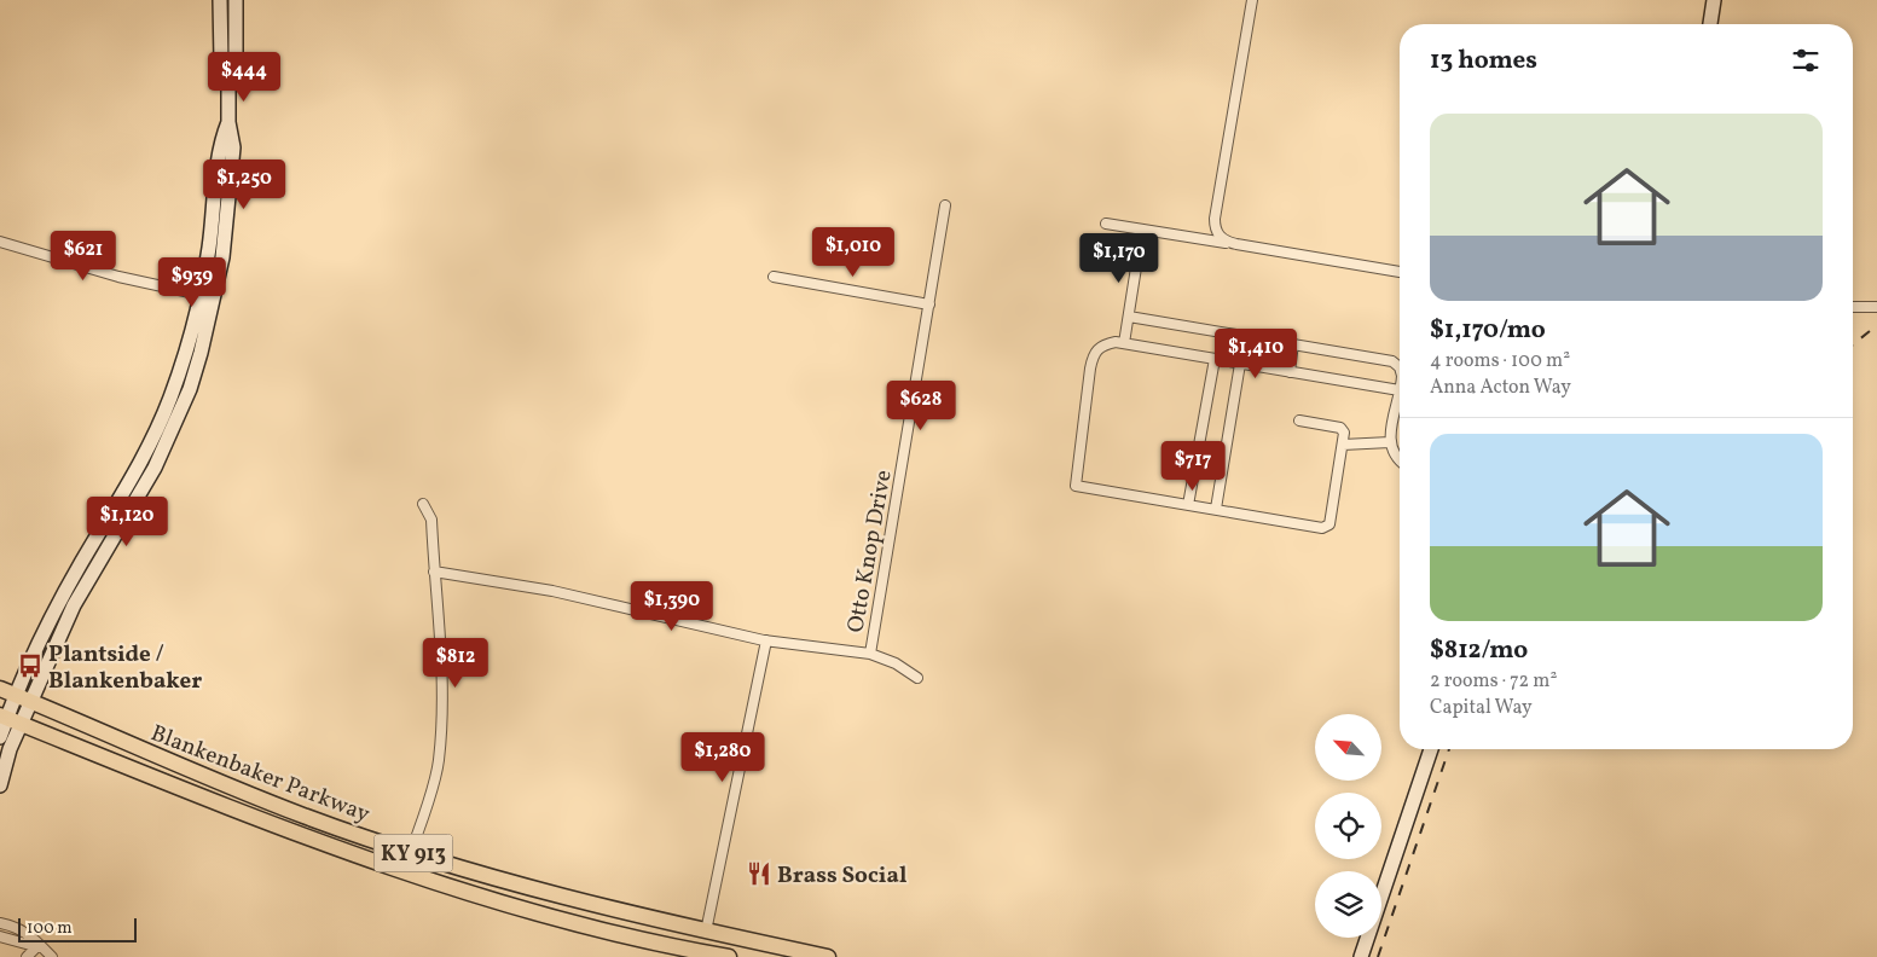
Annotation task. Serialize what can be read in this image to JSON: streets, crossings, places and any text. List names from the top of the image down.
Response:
{
  "streets": {
    "main road": ["Blankenbaker Parkway", "KY 913"],
    "street": ["Otto Knop Drive"]
  },
  "places": {
    "bus stop": ["Plantside / Blankenbaker"],
    "restaurant": ["Brass Social"]
  },
  "scale_bar": "100 m",
  "north": "top left",
  "page": {
    "heading": "13 homes",
    "price": [
      "$444",
      "$1,250",
      "$1,010",
      "$621",
      "$1,170",
      "$939",
      "$1,410",
      "$628",
      "$717",
      "$1,120",
      "$1,390",
      "$812",
      "$1,280"
    ],
    "list": [
      {
        "name": "$1,170/mo",
        "note": "4 rooms · 100 m² · Anna Acton Way"
      },
      {
        "name": "$812/mo",
        "note": "2 rooms · 72 m² · Capital Way"
      }
    ],
    "scale": "100 m"
  }
}
